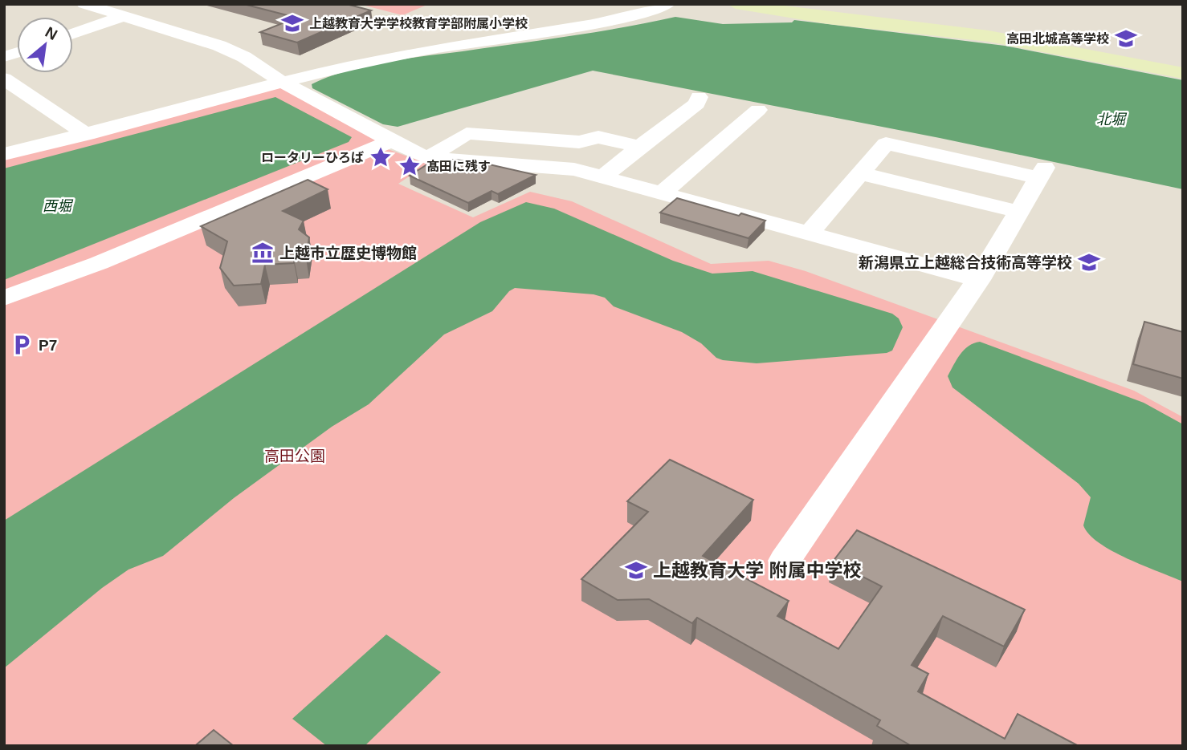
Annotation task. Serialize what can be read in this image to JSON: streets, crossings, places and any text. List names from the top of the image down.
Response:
{
  "water": ["北堀", "西堀"],
  "parks": ["高田公園"],
  "places": {
    "school or university": [
      "上越教育大学学校教育学部附属小学校",
      "高田北城高等学校",
      "新潟県立上越総合技術高等学校",
      "上越教育大学 附属中学校"
    ],
    "place": ["ロータリーひろば", "髙田に残す"],
    "museum": ["上越市立歴史博物館"],
    "parking": ["P7"]
  },
  "north": "top right"
}
